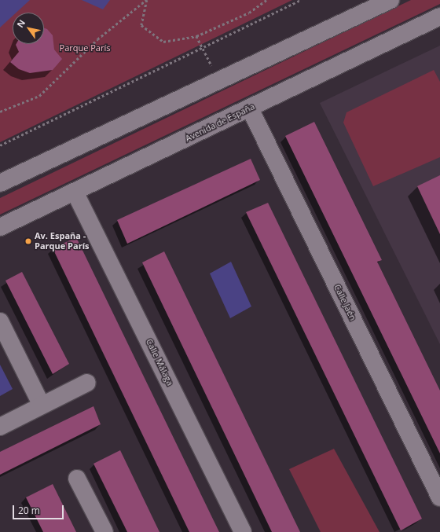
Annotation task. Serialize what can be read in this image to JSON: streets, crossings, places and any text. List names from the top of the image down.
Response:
{
  "streets": {
    "street": ["Avenida de España", "Calle Jaén", "Calle Málaga"]
  },
  "crossings": [
    ["Avenida de España", "Calle Jaén"],
    ["Avenida de España", "Calle Málaga"]
  ],
  "parks": ["Parque París"],
  "places": ["Av. España - Parque París"],
  "scale_bar": "20 m",
  "north": "top left"
}
